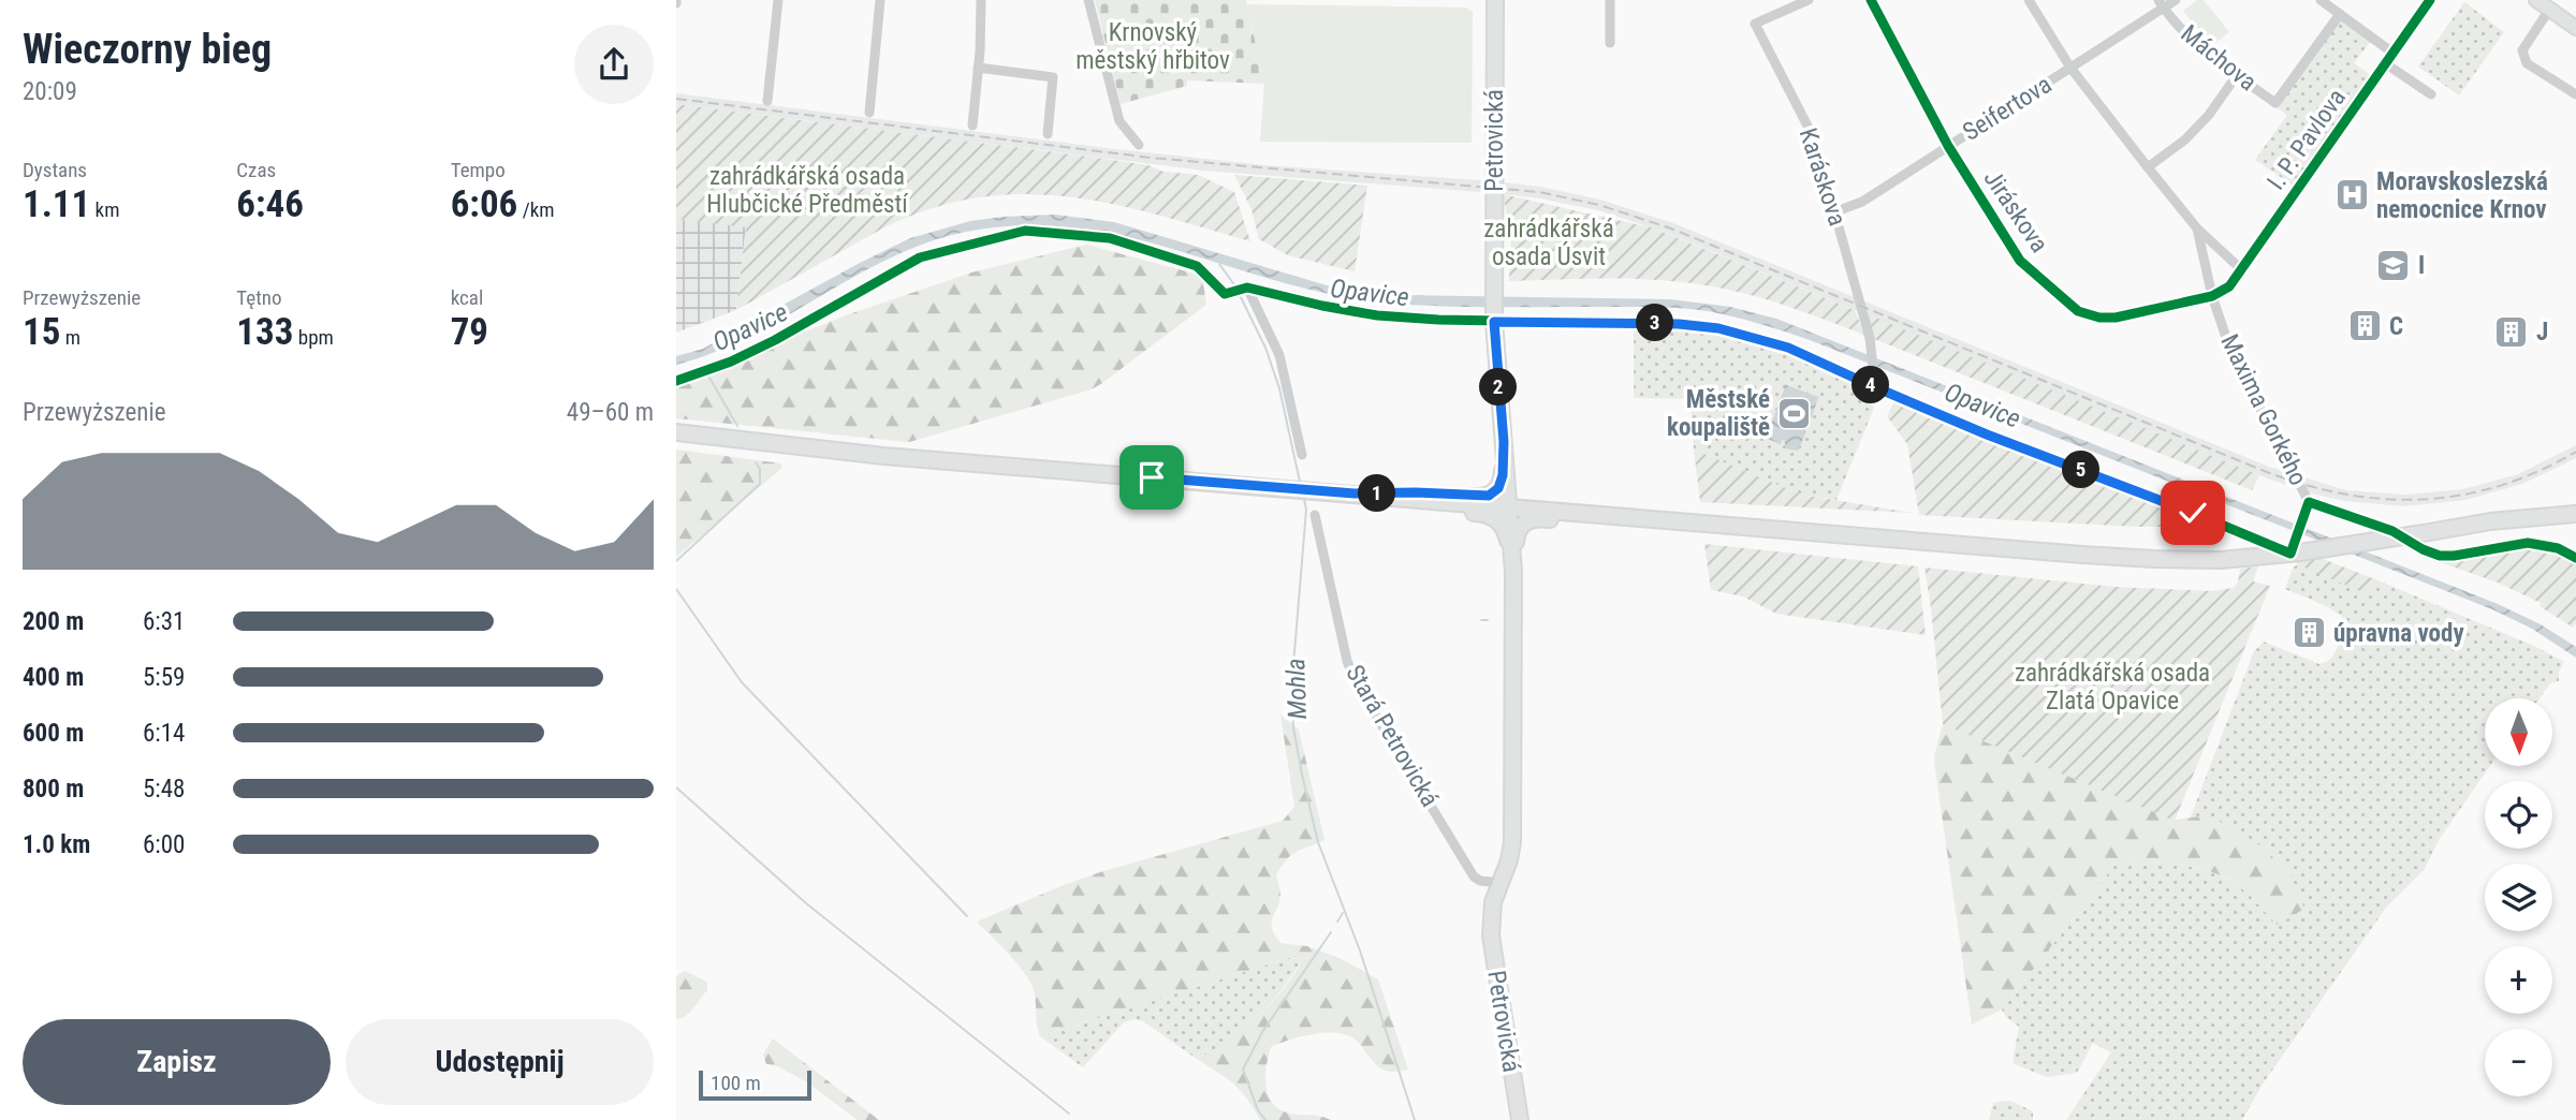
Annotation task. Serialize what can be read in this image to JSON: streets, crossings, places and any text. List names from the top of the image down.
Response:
{
  "streets": {
    "main road": ["Petrovická"],
    "street": [
      "Máchova",
      "Seifertova",
      "I. P. Pavlova",
      "Karáskova",
      "Jiráskova",
      "Maxima Gorkého",
      "Stará Petrovická"
    ]
  },
  "crossings": [
    ["Máchova", "Seifertova"],
    ["Seifertova", "Karáskova"],
    ["Seifertova", "Jiráskova"],
    ["Seifertova", "Maxima Gorkého"],
    ["I. P. Pavlova", "Jiráskova"],
    ["I. P. Pavlova", "Maxima Gorkého"],
    ["Petrovická", "Stará Petrovická"],
    ["Jiráskova", "Maxima Gorkého"]
  ],
  "water": ["Opavice", "Mohla"],
  "parks": [
    "Krnovský městský hřbitov",
    "zahrádkářská osada Hlubčické Předměstí",
    "zahrádkářská osada Úsvit",
    "zahrádkářská osada Zlatá Opavice"
  ],
  "places": {
    "hospital": ["Moravskoslezská nemocnice Krnov"],
    "school or university": ["I"],
    "building": ["C", "J", "úpravna vody"],
    "sports": ["Městské koupaliště"]
  },
  "scale_bar": "100 m",
  "north": "bottom",
  "page": {
    "heading": ["Wieczorny bieg", "20:09"],
    "stats": [
      ["Dystans", "1.11 km"],
      ["Czas", "6:46"],
      ["Tempo", "6:06 /km"],
      ["Przewyższenie", "15 m"],
      ["Tętno", "133 bpm"],
      ["kcal", "79"]
    ],
    "pins": [
      "3",
      "4",
      "2",
      "5",
      "1"
    ],
    "chart": ["Przewyższenie", "49–60 m"],
    "list": [
      {
        "name": "200 m",
        "note": "6:31"
      },
      {
        "name": "400 m",
        "note": "5:59"
      },
      {
        "name": "600 m",
        "note": "6:14"
      },
      {
        "name": "800 m",
        "note": "5:48"
      },
      {
        "name": "1.0 km",
        "note": "6:00"
      }
    ],
    "map_buttons": ["+", "−"],
    "buttons": ["Zapisz", "Udostępnij"],
    "scale": "100 m"
  }
}
